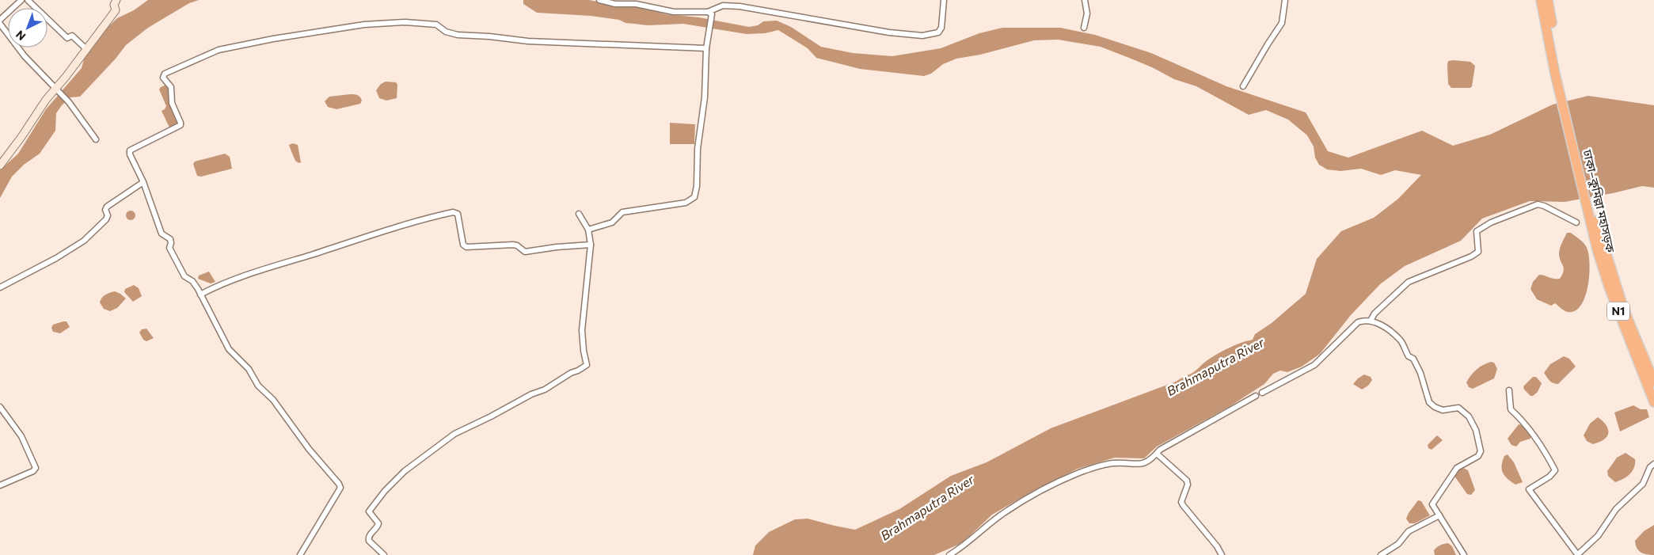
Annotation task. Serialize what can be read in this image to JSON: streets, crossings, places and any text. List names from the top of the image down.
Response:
{
  "streets": {
    "highway": ["ঢাকা–কুমিল্লা মহাসড়ক", "N1"]
  },
  "water": ["Brahmaputra River"],
  "north": "bottom left"
}
